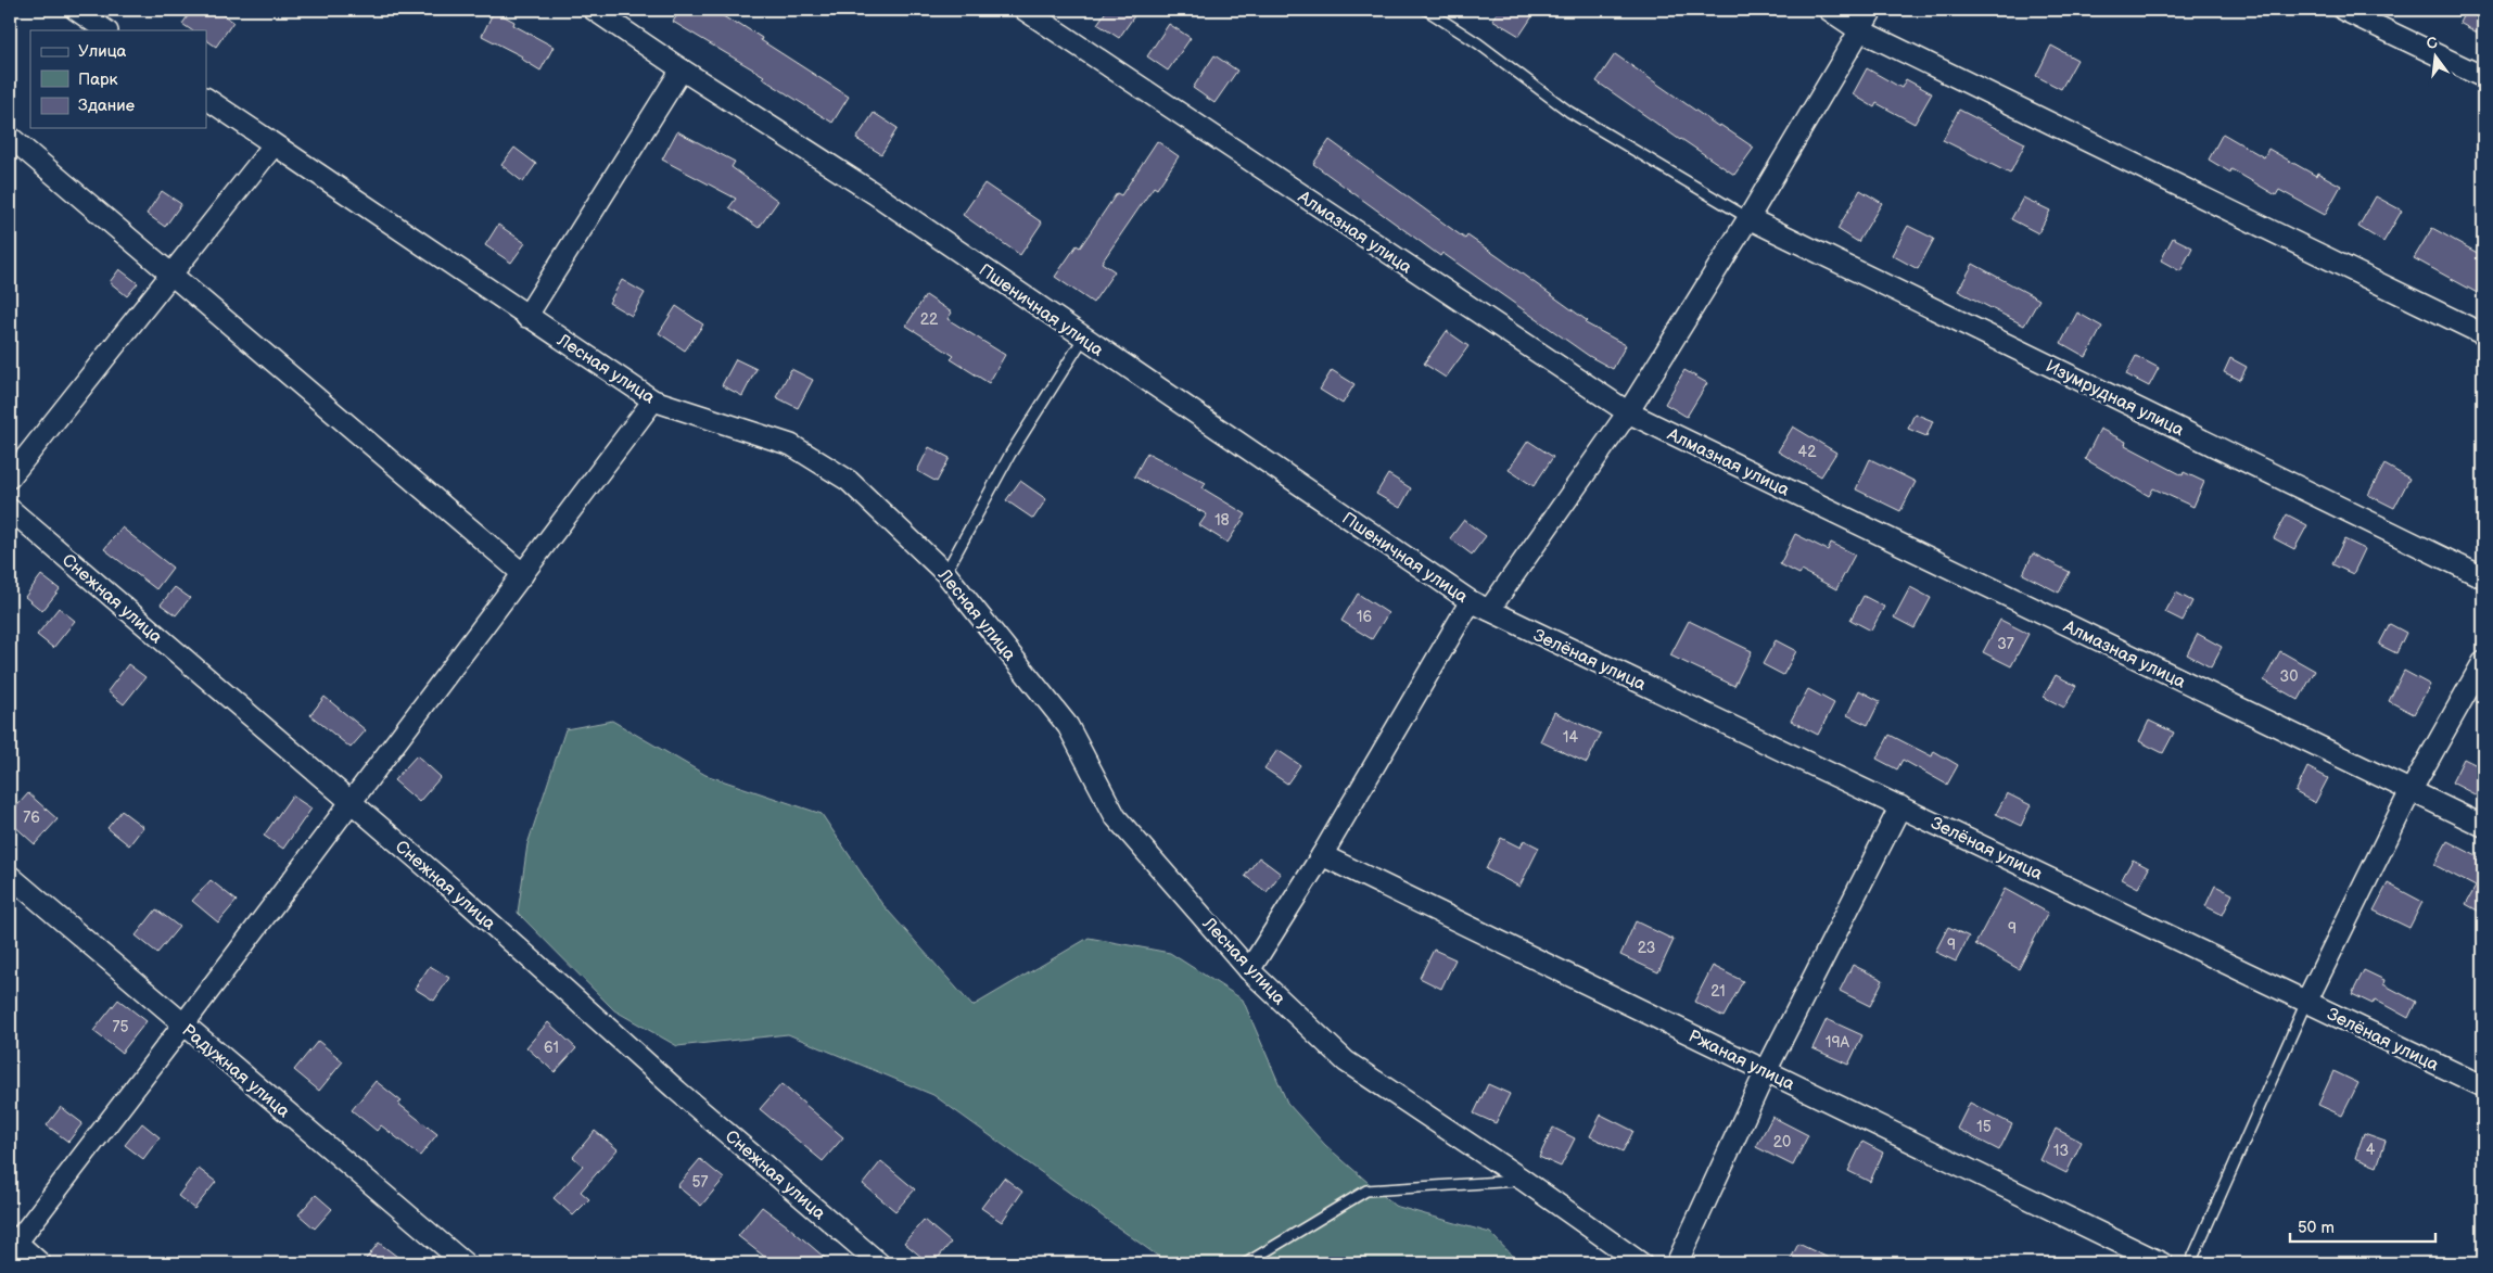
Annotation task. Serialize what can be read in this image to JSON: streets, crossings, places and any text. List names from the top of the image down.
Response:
{
  "streets": {
    "street": [
      "Алмазная улица",
      "Пшеничная улица",
      "Лесная улица",
      "Изумрудная улица",
      "Снежная улица",
      "Зелёная улица",
      "Ржаная улица",
      "Радужная улица"
    ]
  },
  "crossings": [
    ["Пшеничная улица", "Зелёная улица"]
  ],
  "house_numbers": [
    "22",
    "42",
    "18",
    "16",
    "37",
    "30",
    "14",
    "76",
    "9",
    "9",
    "23",
    "21",
    "75",
    "19А",
    "61",
    "15",
    "20",
    "4",
    "13",
    "57"
  ],
  "legend": ["Улица", "Парк", "Здание"],
  "scale_bar": "50 m",
  "north": "top"
}
